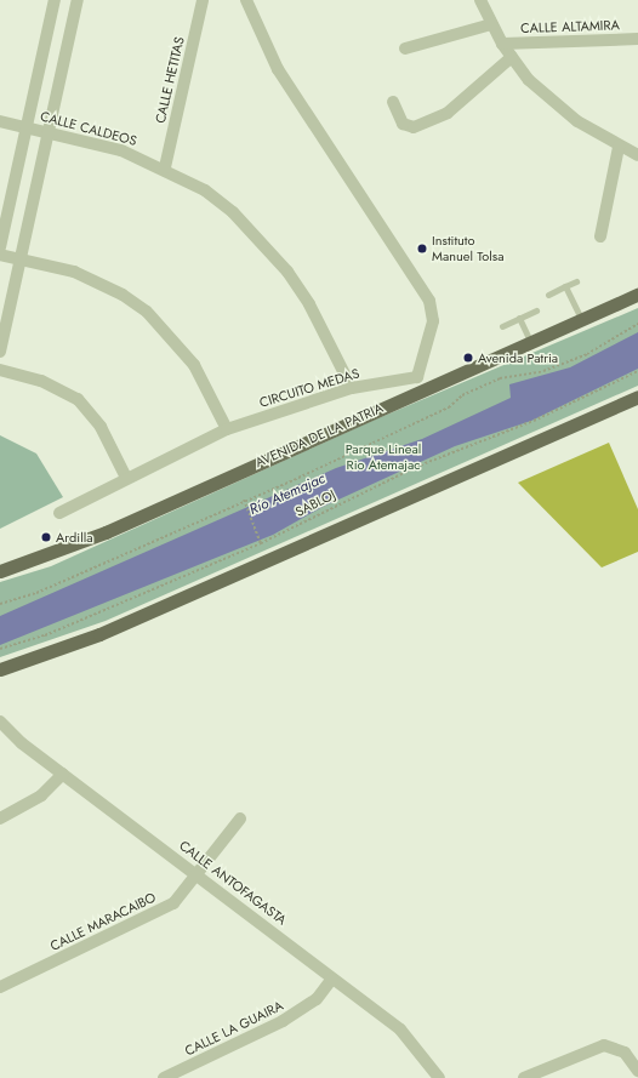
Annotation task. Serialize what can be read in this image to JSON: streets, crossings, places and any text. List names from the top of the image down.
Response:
{
  "streets": {
    "main road": ["AVENIDA DE LA PATRIA"],
    "street": [
      "CALLE ALTAMIRA",
      "CALLE HETITAS",
      "CALLE CALDEOS",
      "CIRCUITO MEDAS",
      "CALLE ANTOFAGASTA",
      "CALLE MARACAIBO",
      "CALLE LA GUAIRA"
    ],
    "path": ["SABLOJ"]
  },
  "crossings": [
    ["CALLE HETITAS", "CALLE CALDEOS"],
    ["CALLE CALDEOS", "CIRCUITO MEDAS"],
    ["CALLE ANTOFAGASTA", "CALLE MARACAIBO"],
    ["CALLE ANTOFAGASTA", "CALLE LA GUAIRA"]
  ],
  "water": ["Río Atemajac"],
  "parks": ["Parque Lineal Rio Atemajac"],
  "places": ["Instituto Manuel Tolsa", "Avenida Patria", "Ardilla"]
}
